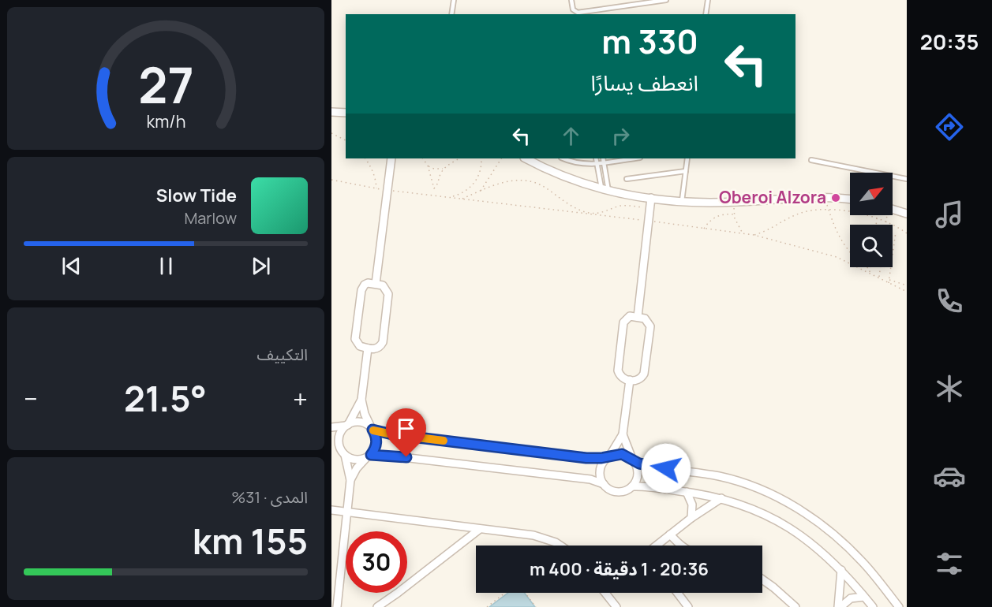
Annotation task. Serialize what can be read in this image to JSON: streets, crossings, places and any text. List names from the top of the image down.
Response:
{
  "places": ["Oberoi Alzora"],
  "north": "top right",
  "page": {
    "tabs": "20:35",
    "turn": ["330 m", "انعطف يسارًا"],
    "song": ["Slow Tide", "Marlow"],
    "tile": [
      "التكييف",
      ["المدى · 31%", "155 km"]
    ],
    "heat": ["−", "21.5°", "+"],
    "limit": "30",
    "trip": "20:36 · 1 دقيقة · 400 m",
    "gauge": ["27", "km/h"]
  }
}
